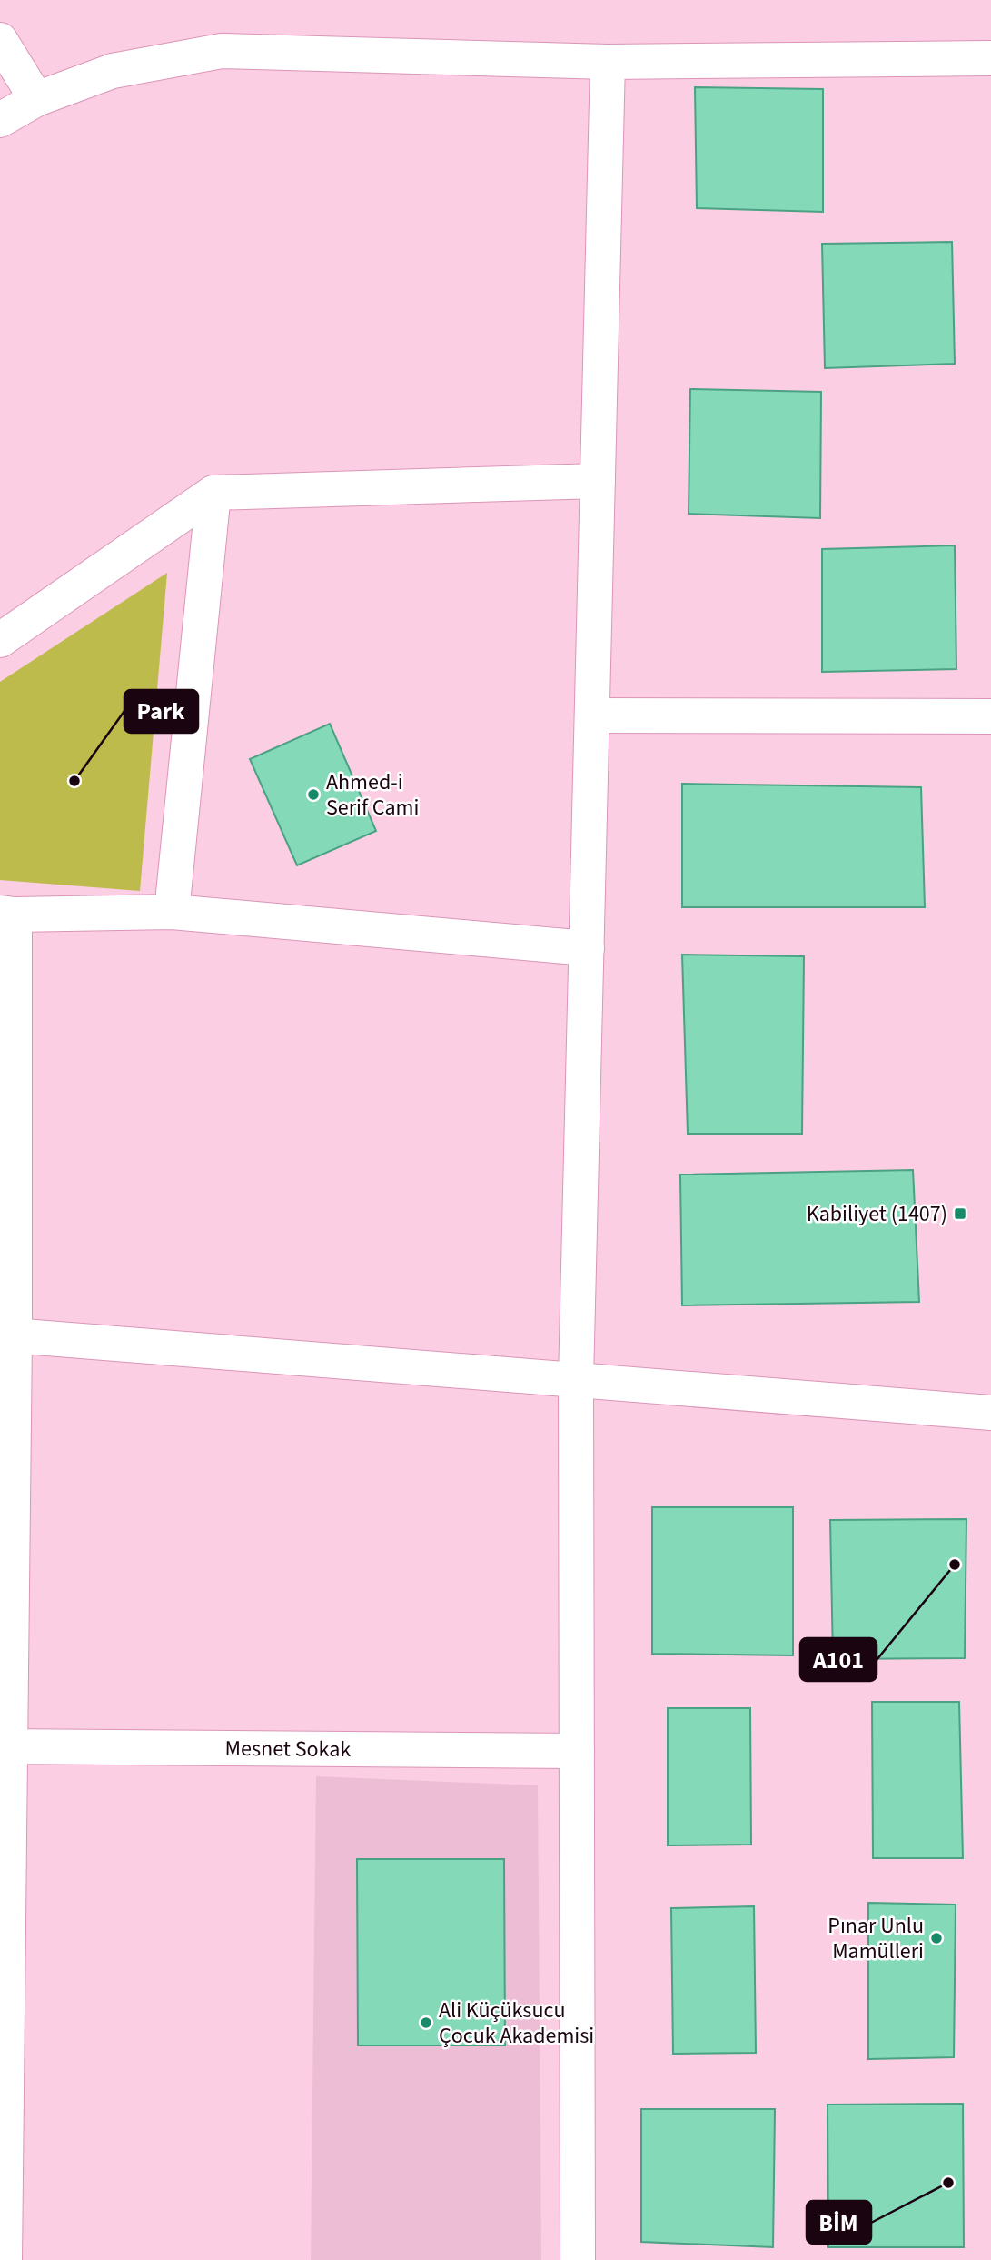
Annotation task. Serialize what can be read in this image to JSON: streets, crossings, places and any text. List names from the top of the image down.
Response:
{
  "streets": {
    "street": ["Mesnet Sokak"]
  },
  "places": {
    "other": [
      "Park",
      "Ahmed-i Serif Cami",
      "A101",
      "Pınar Unlu Mamülleri",
      "Ali Küçüksucu Çocuk Akademisi",
      "BİM"
    ],
    "transit": ["Kabiliyet (1407)"]
  }
}
